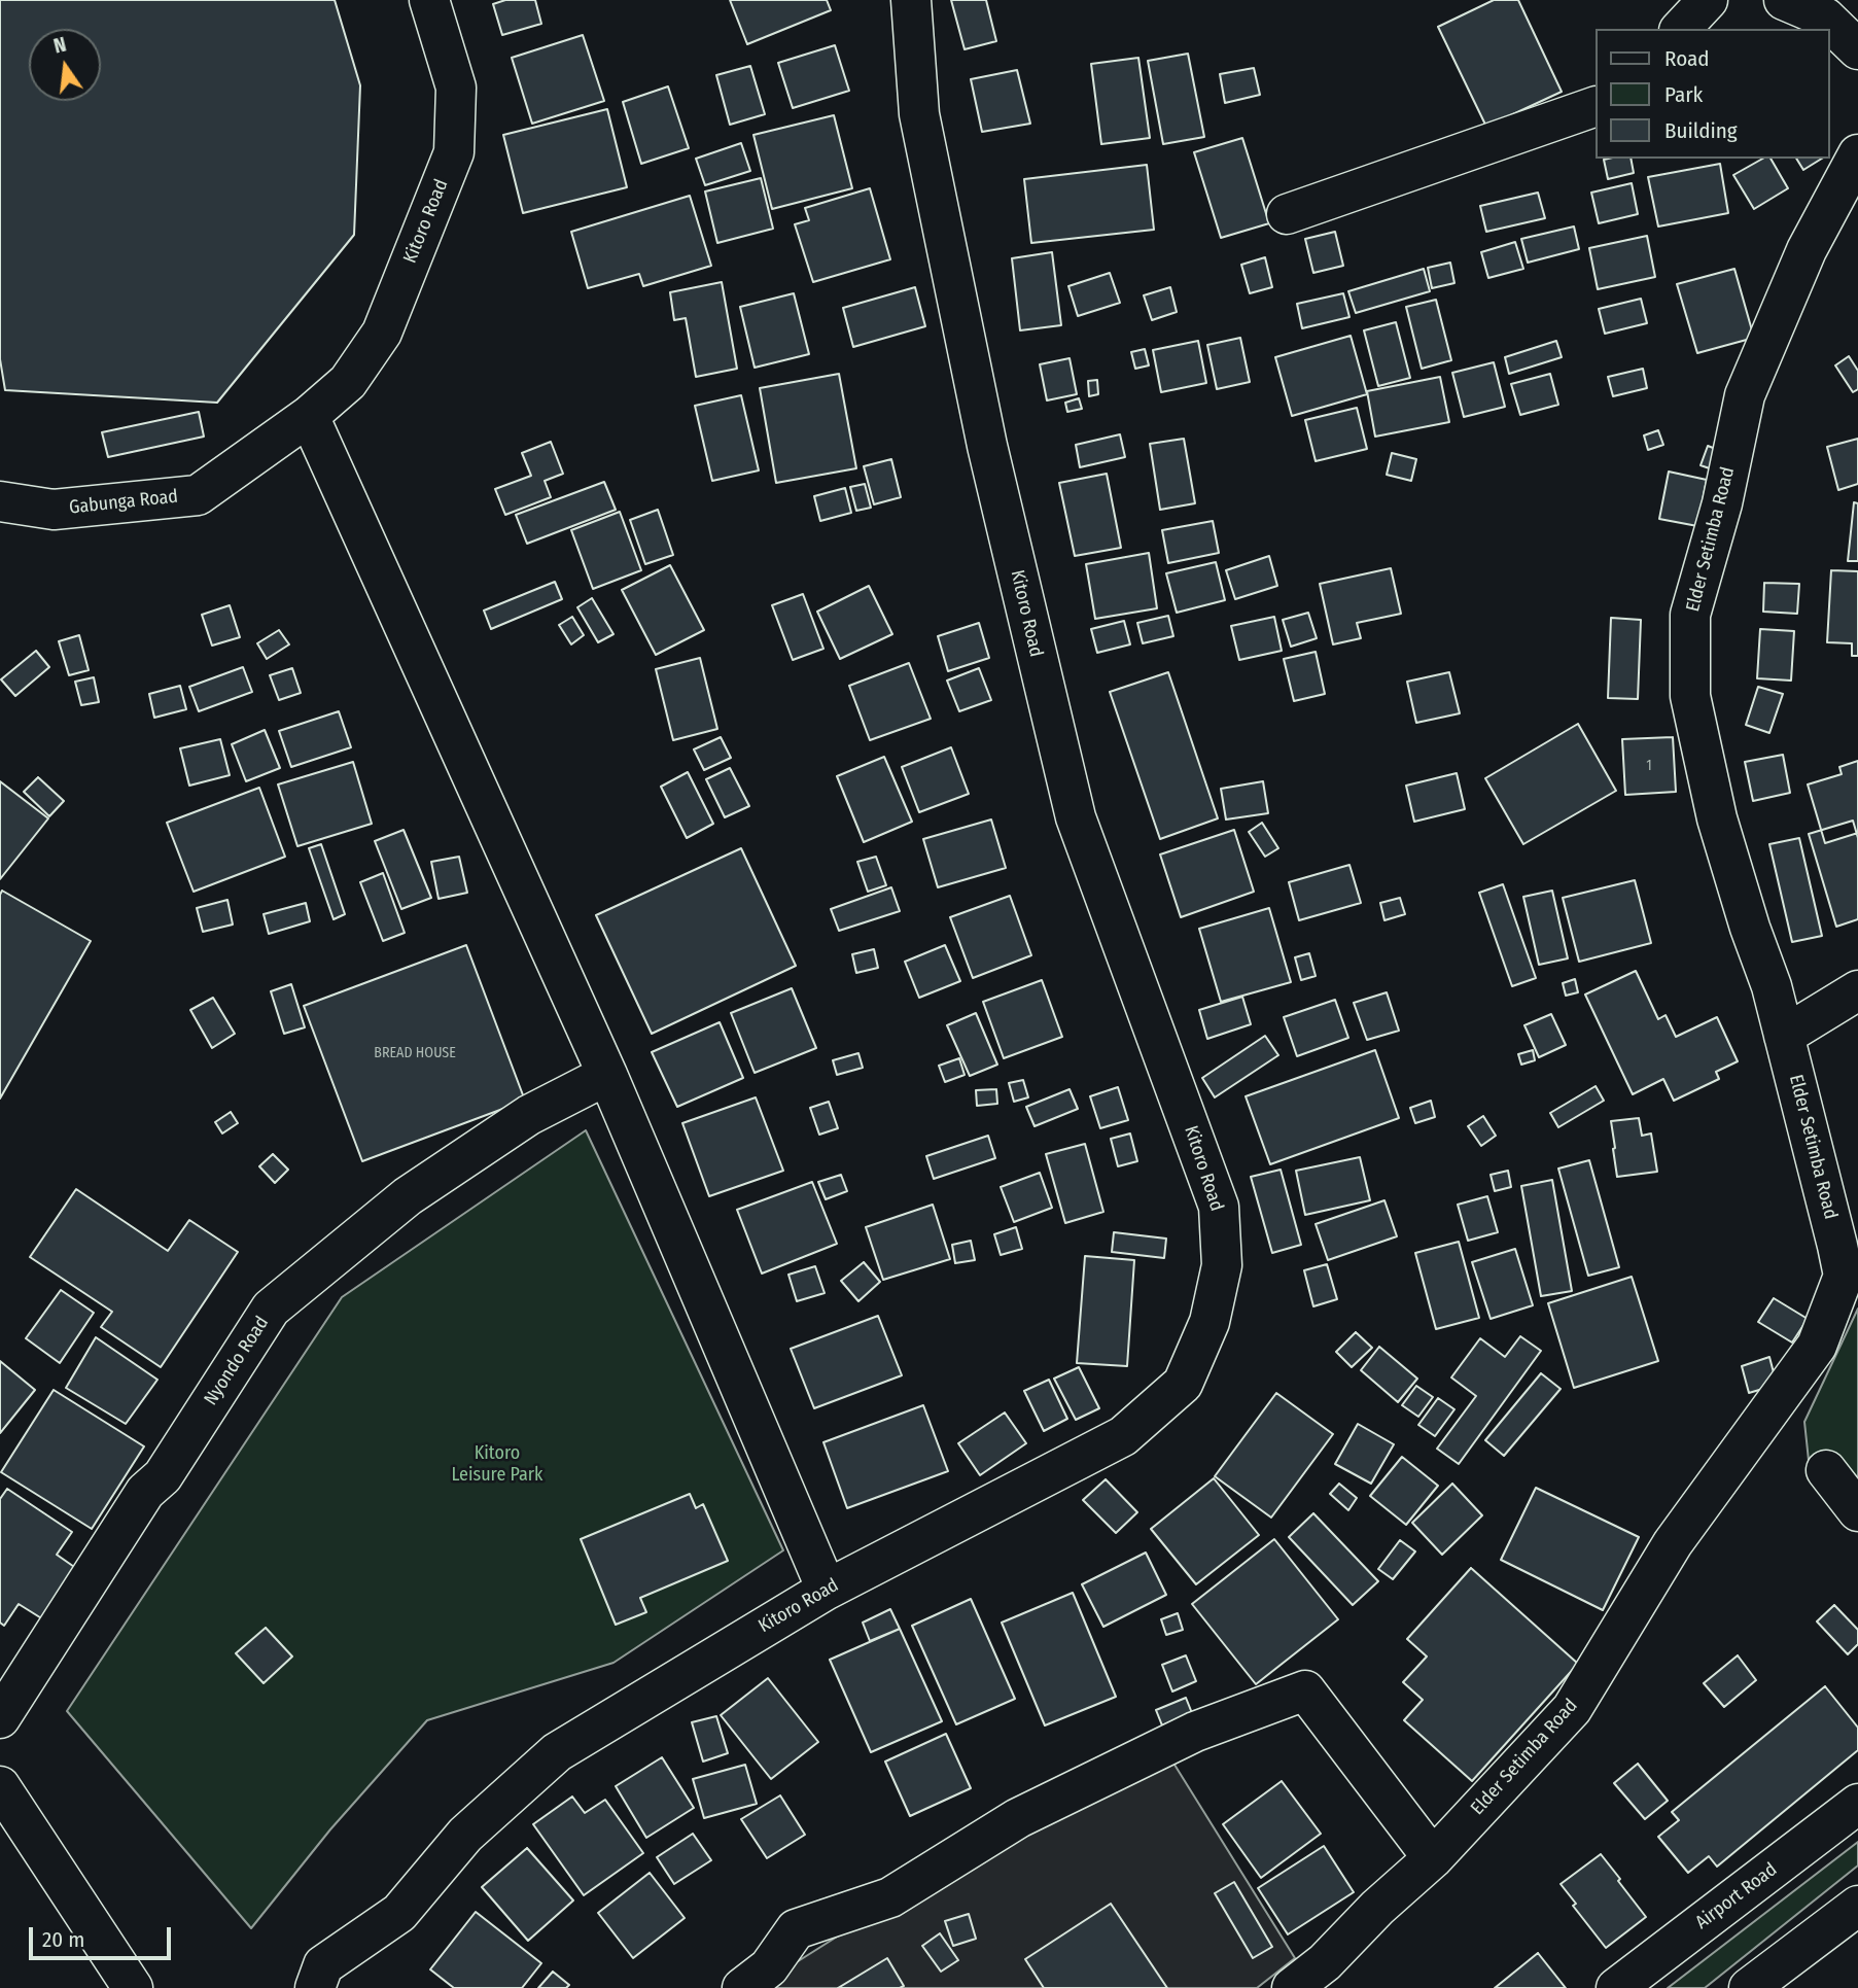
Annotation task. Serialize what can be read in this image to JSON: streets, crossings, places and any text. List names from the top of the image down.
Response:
{
  "streets": {
    "main road": [
      "Kitoro Road",
      "Gabunga Road",
      "Elder Setimba Road",
      "Nyondo Road",
      "Airport Road"
    ]
  },
  "crossings": [
    ["Kitoro Road", "Gabunga Road"]
  ],
  "parks": ["Kitoro Leisure Park"],
  "house_numbers": ["1", "BREAD HOUSE"],
  "legend": ["Road", "Park", "Building"],
  "scale_bar": "20 m",
  "north": "top"
}
